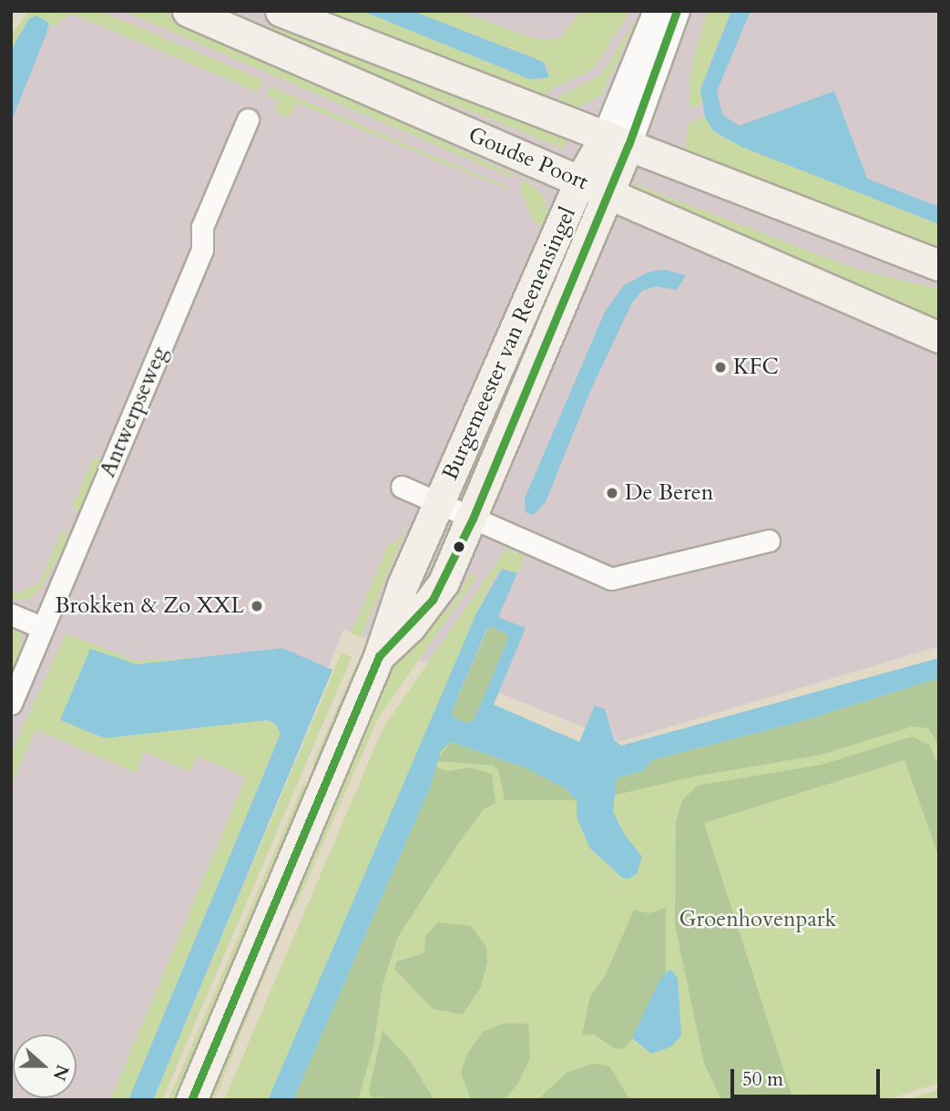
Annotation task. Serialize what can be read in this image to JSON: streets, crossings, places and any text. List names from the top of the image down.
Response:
{
  "streets": {
    "main road": ["Goudse Poort", "Burgemeester van Reenensingel"],
    "street": ["Antwerpseweg"]
  },
  "crossings": [
    ["Goudse Poort", "Burgemeester van Reenensingel"]
  ],
  "parks": ["Groenhovenpark"],
  "places": ["KFC", "De Beren", "Brokken & Zo XXL"],
  "scale_bar": "50 m",
  "north": "right"
}
